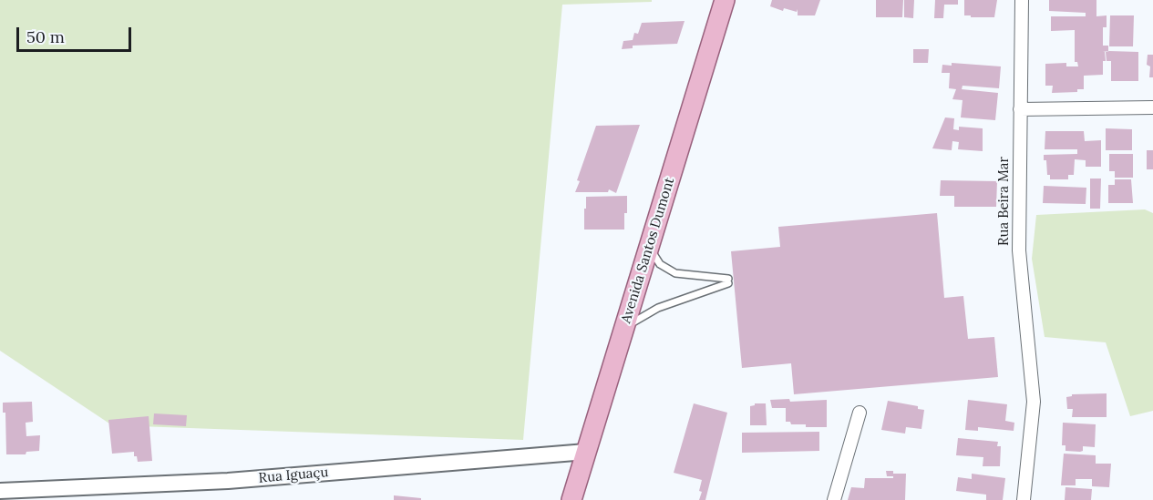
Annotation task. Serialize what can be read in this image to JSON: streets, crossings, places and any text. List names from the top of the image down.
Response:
{
  "streets": {
    "main road": ["Avenida Santos Dumont"],
    "street": ["Rua Beira Mar", "Rua Iguaçu"]
  },
  "crossings": [
    ["Avenida Santos Dumont", "Rua Iguaçu"]
  ],
  "scale_bar": "50 m"
}
